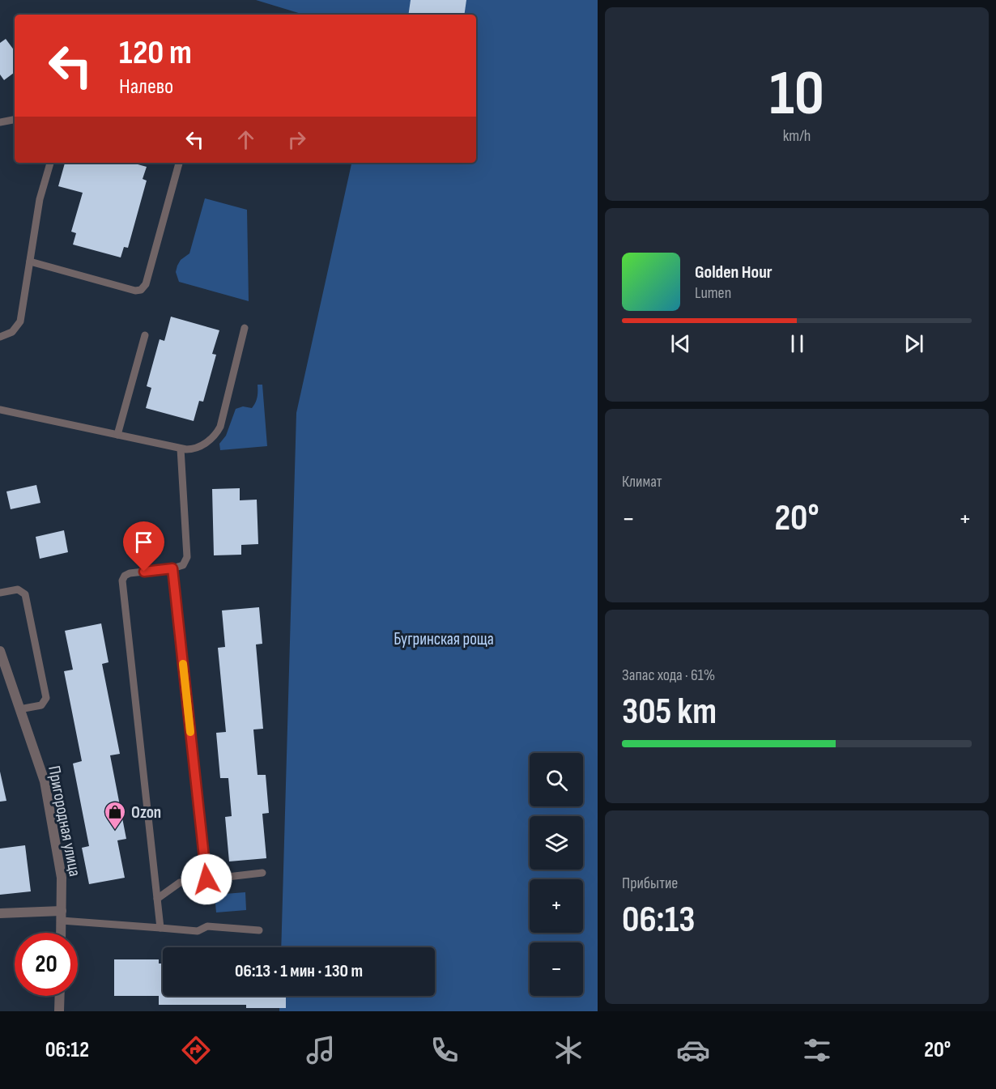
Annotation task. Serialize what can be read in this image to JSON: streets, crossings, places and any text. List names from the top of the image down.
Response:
{
  "streets": {
    "street": ["Пригородная улица"]
  },
  "parks": ["Бугринская роща"],
  "places": {
    "shop": ["Ozon"]
  },
  "page": {
    "tile": [
      ["10", "km/h"],
      "Климат",
      ["Запас хода · 61%", "305 km"],
      ["Прибытие", "06:13"]
    ],
    "turn": ["120 m", "Налево"],
    "song": ["Golden Hour", "Lumen"],
    "heat": ["−", "20°", "+"],
    "map_buttons": ["+", "−"],
    "limit": "20",
    "trip": "06:13 · 1 мин · 130 m",
    "tabs": ["06:12", "20°"]
  }
}
